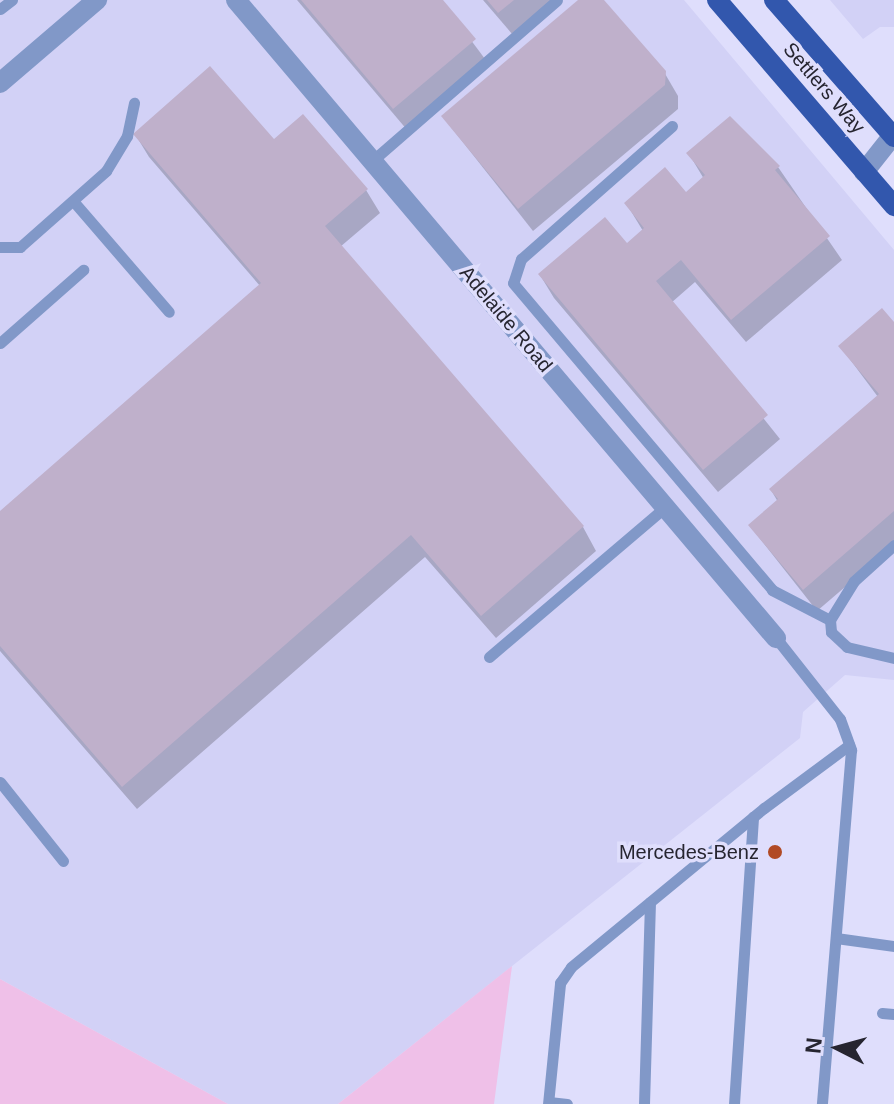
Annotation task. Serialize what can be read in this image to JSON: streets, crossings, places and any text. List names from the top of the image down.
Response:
{
  "streets": {
    "main road": ["Settlers Way"],
    "street": ["Adelaide Road"]
  },
  "places": ["Mercedes-Benz"],
  "north": "left"
}
